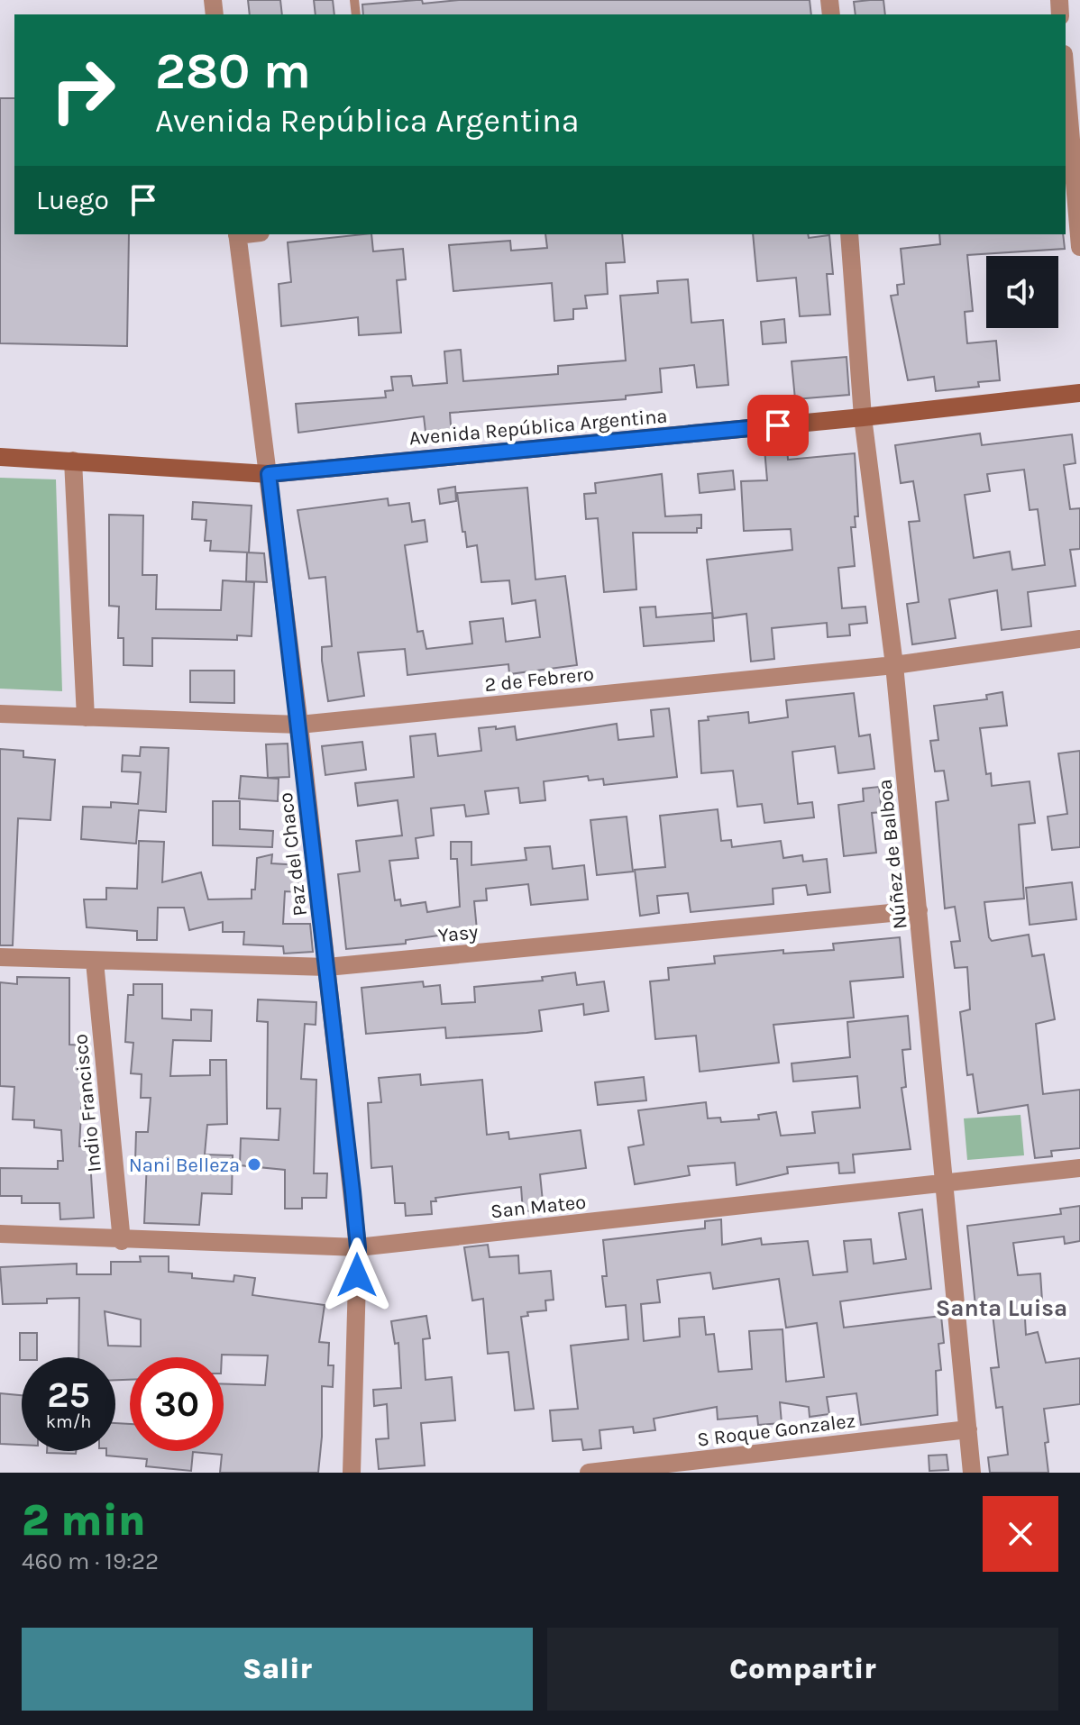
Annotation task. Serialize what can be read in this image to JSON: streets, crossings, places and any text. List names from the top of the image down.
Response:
{
  "streets": {
    "main road": ["Avenida República Argentina"],
    "street": [
      "2 de Febrero",
      "Paz del Chaco",
      "Núñez de Balboa",
      "Yasy",
      "Indio Francisco",
      "San Mateo",
      "S Roque Gonzalez"
    ]
  },
  "crossings": [
    ["Avenida República Argentina", "Paz del Chaco"],
    ["Avenida República Argentina", "Núñez de Balboa"],
    ["2 de Febrero", "Paz del Chaco"],
    ["2 de Febrero", "Núñez de Balboa"],
    ["Paz del Chaco", "Yasy"],
    ["Paz del Chaco", "San Mateo"],
    ["Núñez de Balboa", "Yasy"],
    ["Núñez de Balboa", "San Mateo"],
    ["Núñez de Balboa", "S Roque Gonzalez"],
    ["Yasy", "Indio Francisco"],
    ["Indio Francisco", "San Mateo"]
  ],
  "districts": ["Santa Luisa"],
  "places": ["Nani Belleza"],
  "page": {
    "turn": ["280 m", "Avenida República Argentina"],
    "then": "Luego",
    "speed": "25 km/h",
    "limit": "30",
    "heading": ["2 min", "460 m · 19:22"],
    "buttons": ["Salir", "Compartir"]
  }
}
